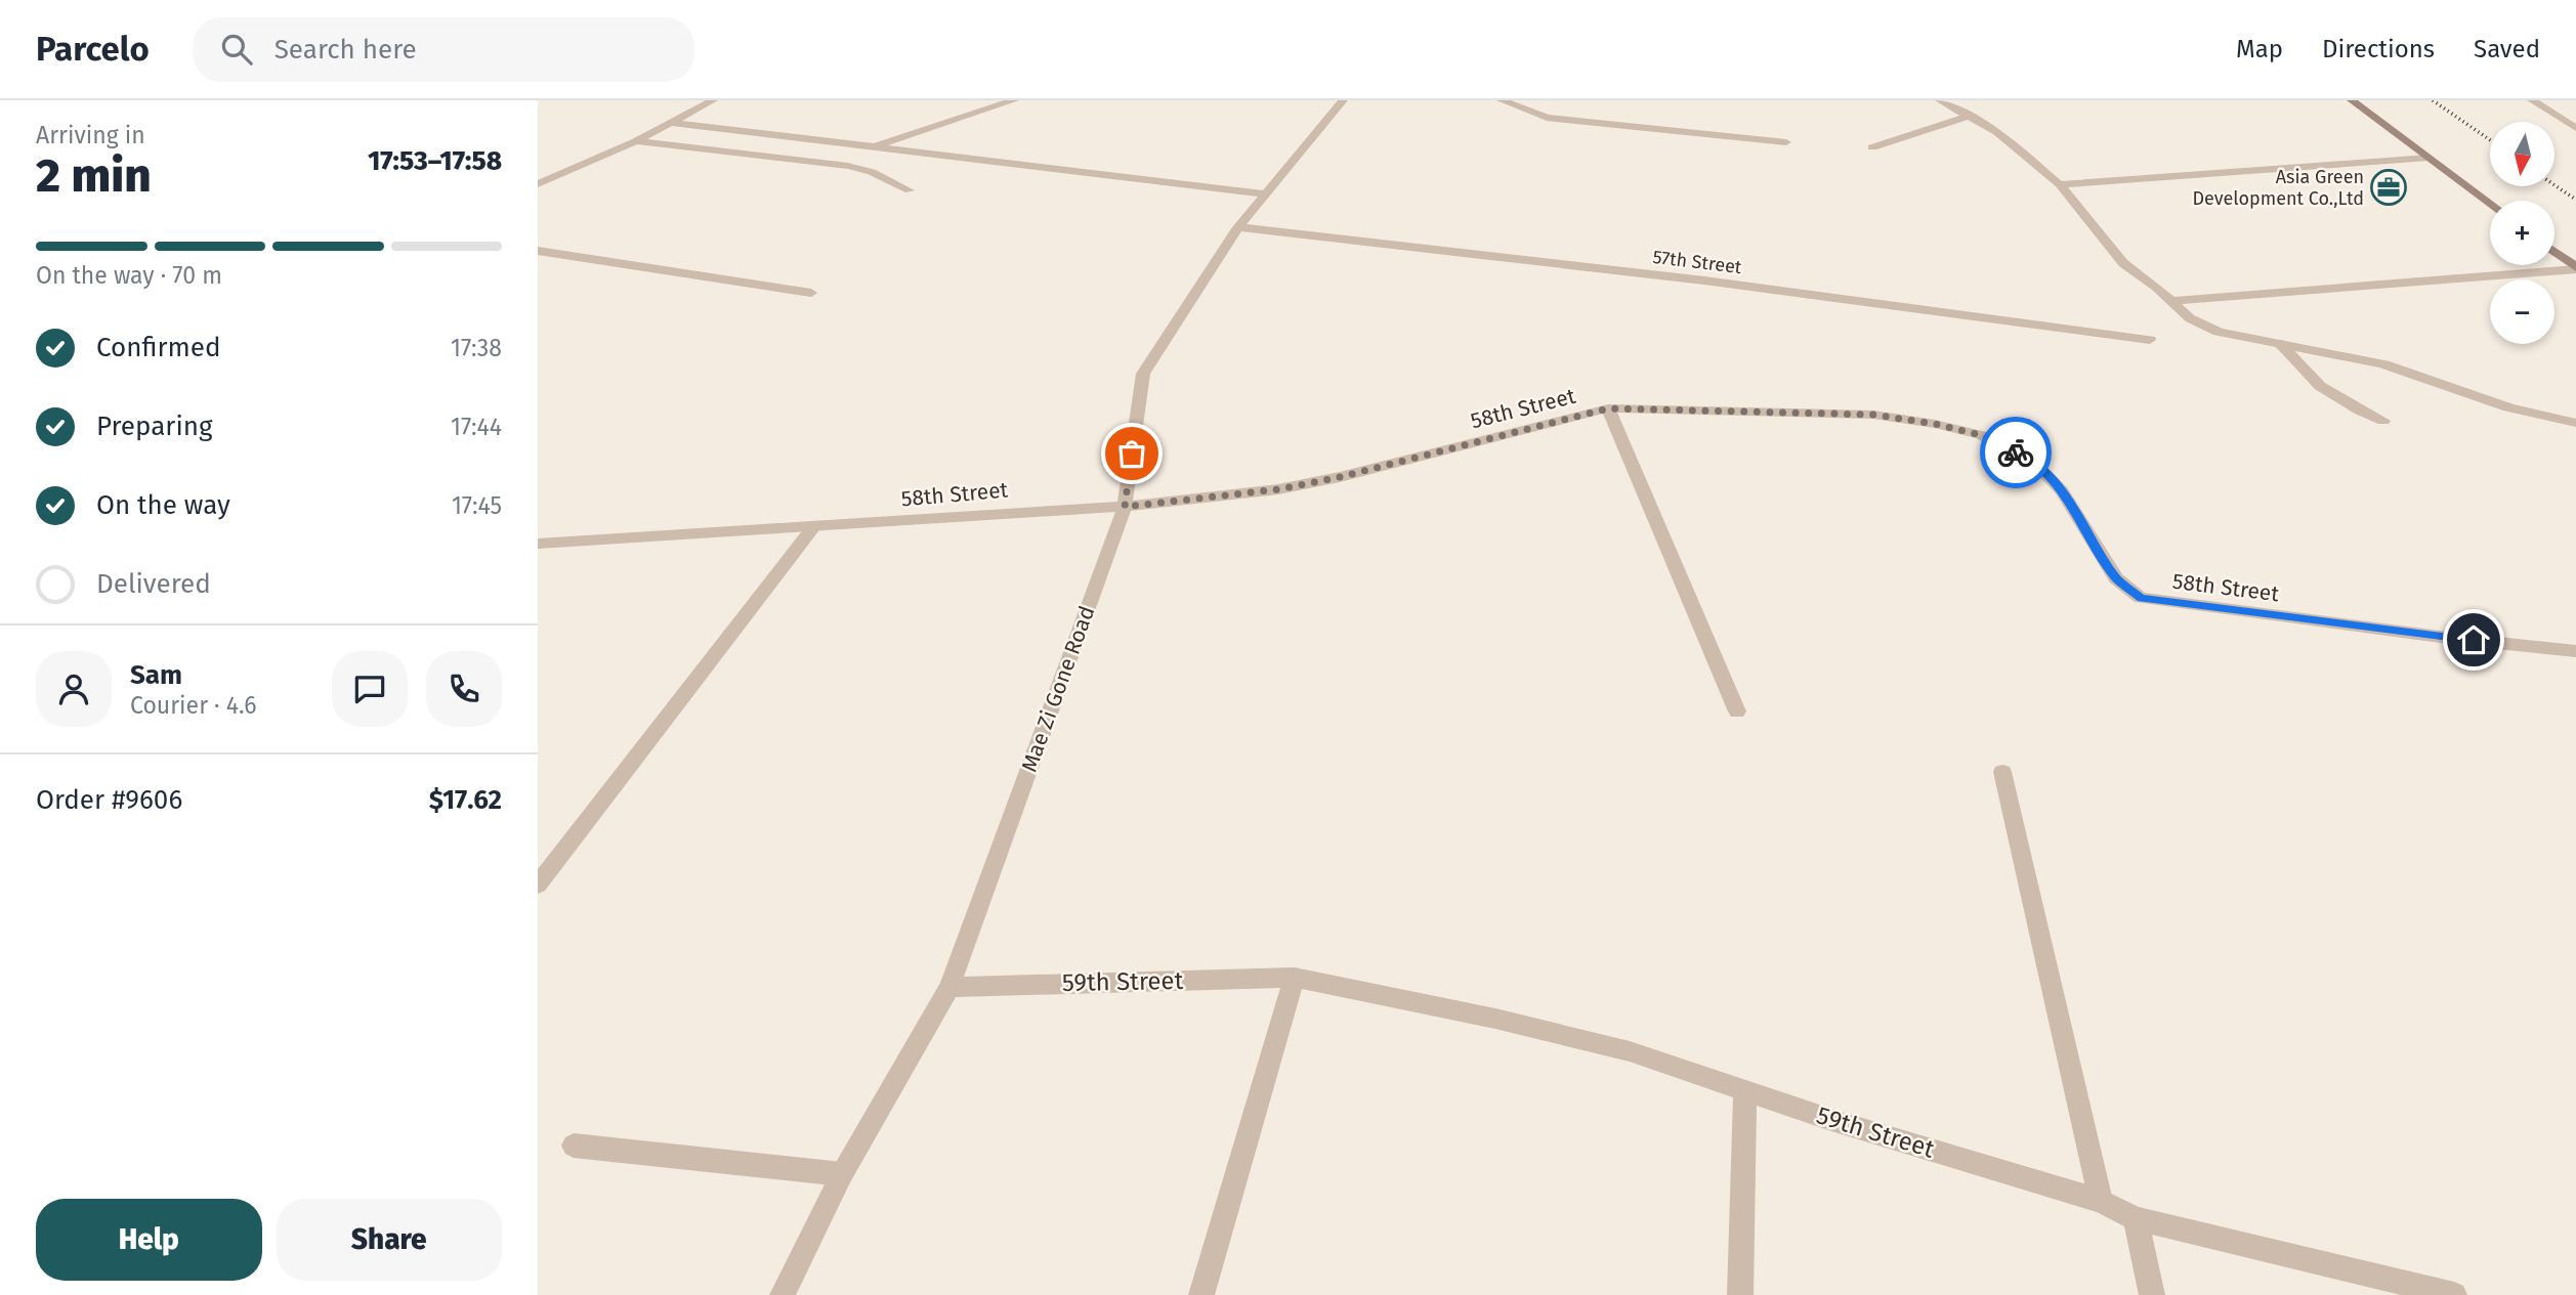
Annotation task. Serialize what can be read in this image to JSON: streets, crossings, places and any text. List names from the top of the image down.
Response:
{
  "streets": {
    "street": [
      "57th Street",
      "58th Street",
      "Mae Zi Gone Road",
      "59th Street"
    ]
  },
  "crossings": [
    ["57th Street", "Mae Zi Gone Road"],
    ["58th Street", "Mae Zi Gone Road"],
    ["Mae Zi Gone Road", "59th Street"]
  ],
  "places": {
    "office": ["Asia Green Development Co.,Ltd"]
  },
  "north": "bottom",
  "page": {
    "header": "Parcelo",
    "search": "Search here",
    "nav": ["Map", "Directions", "Saved"],
    "heading": ["2 min", "Arriving in", "17:53–17:58"],
    "panel": [
      "Sam",
      "Courier · 4.6",
      "Order #9606",
      "$17.62"
    ],
    "map_buttons": ["+", "−"],
    "bar": "On the way · 70 m",
    "list": [
      ["Confirmed", "17:38"],
      ["Preparing", "17:44"],
      ["On the way", "17:45"],
      "Delivered"
    ],
    "buttons": ["Help", "Share"]
  }
}
